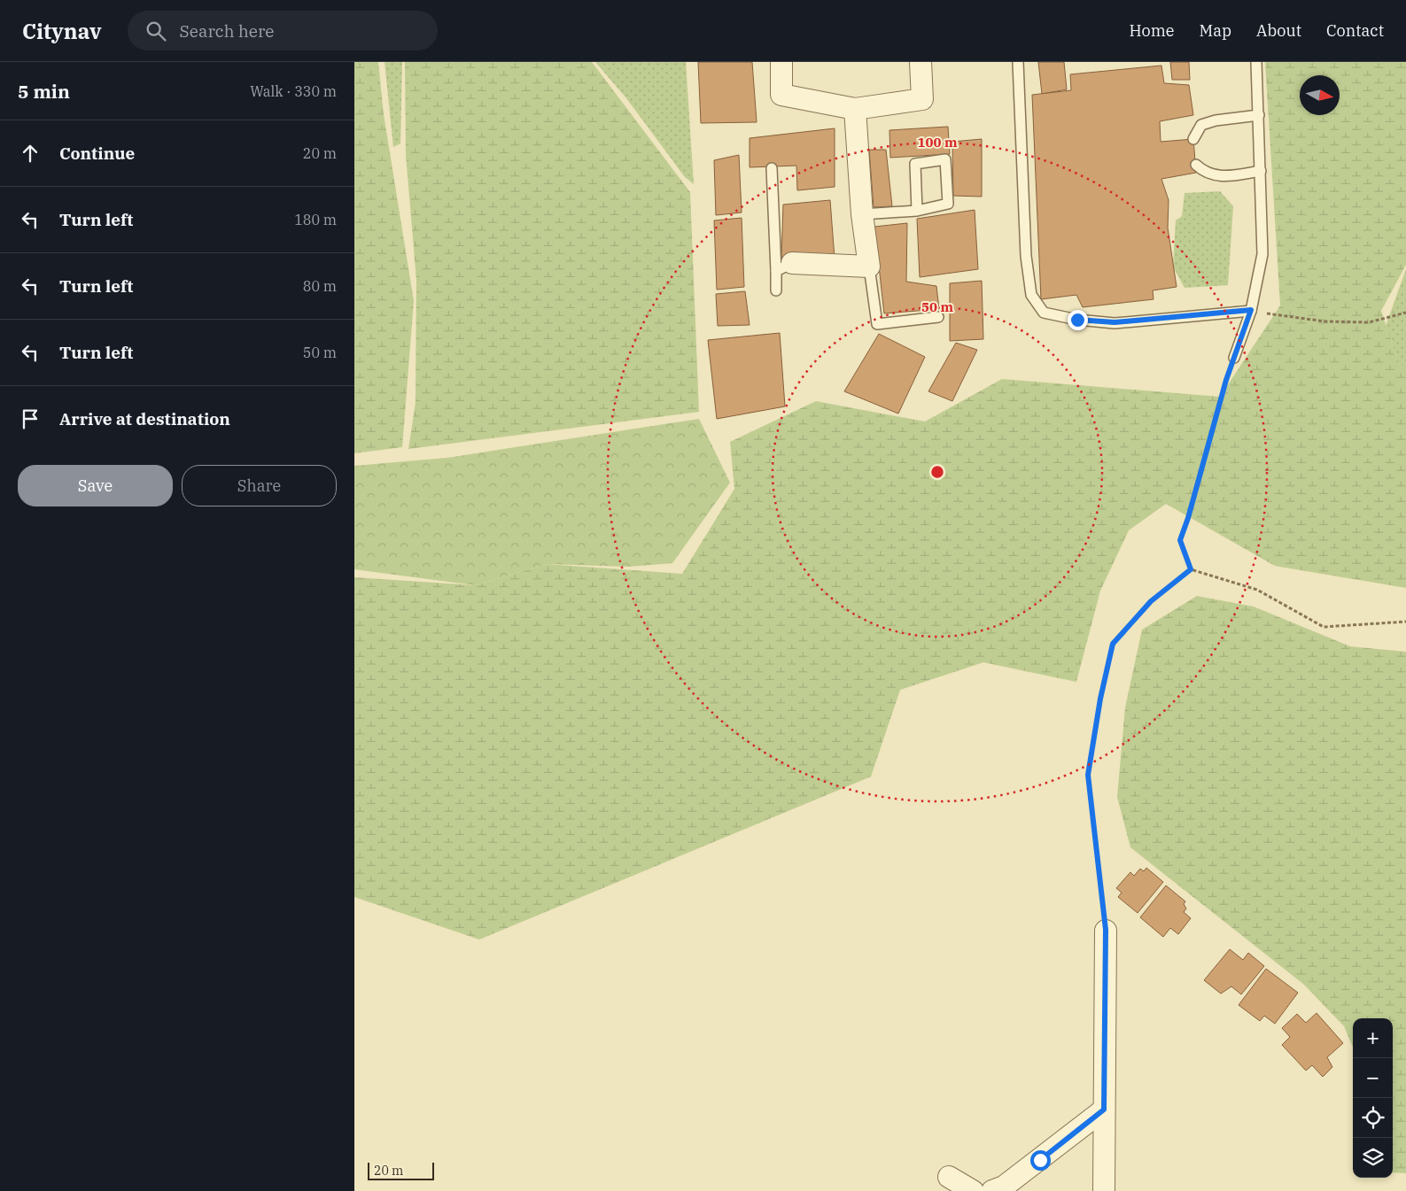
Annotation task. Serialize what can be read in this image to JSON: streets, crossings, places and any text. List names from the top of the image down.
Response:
{
  "scale_bar": "20 m",
  "north": "right",
  "page": {
    "header": "Citynav",
    "search": "Search here",
    "nav": [
      "Home",
      "Map",
      "About",
      "Contact"
    ],
    "heading": ["5 min", "Walk · 330 m"],
    "list": [
      ["Continue", "20 m"],
      ["Turn left", "180 m"],
      ["Turn left", "80 m"],
      ["Turn left", "50 m"],
      "Arrive at destination"
    ],
    "buttons": ["Save", "Share"],
    "map_buttons": ["+", "−"],
    "scale": "20 m"
  },
  "rings": ["100 m", "50 m"]
}
